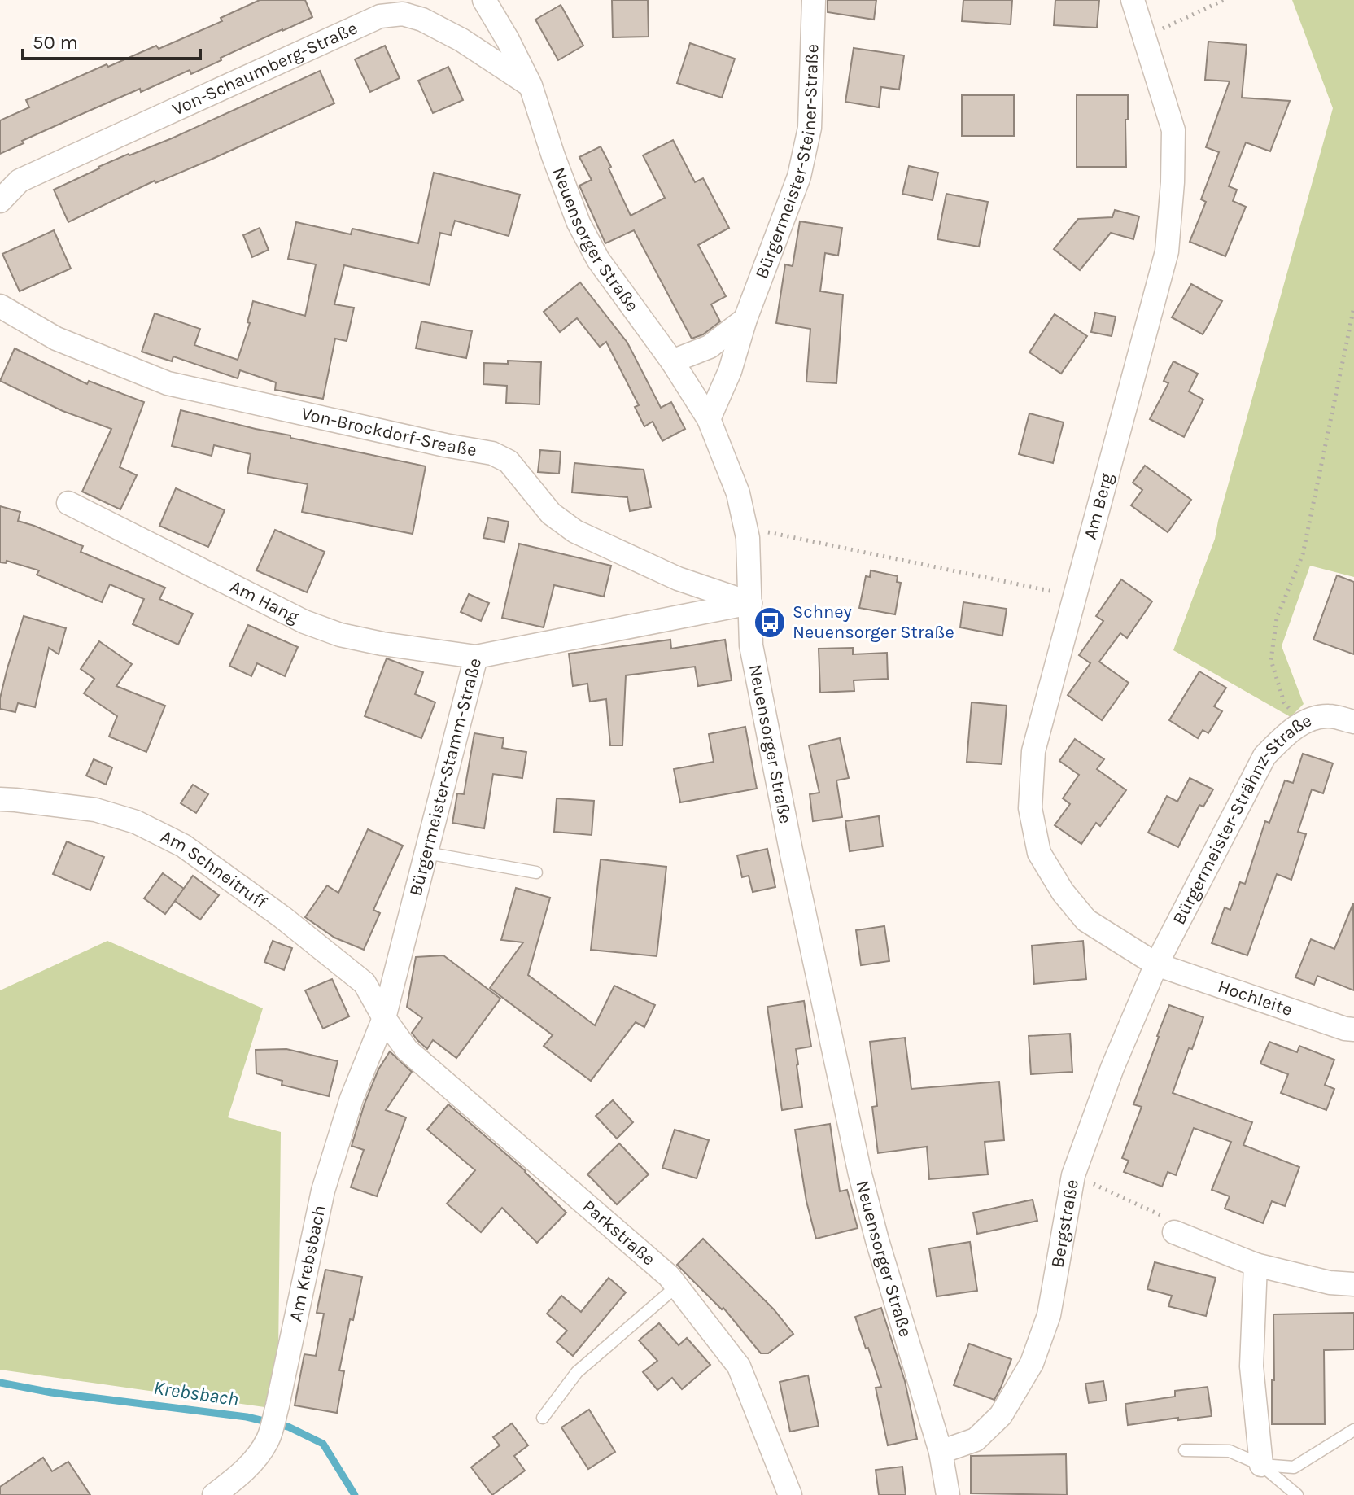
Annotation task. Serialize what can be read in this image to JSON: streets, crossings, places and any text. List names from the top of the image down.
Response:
{
  "streets": {
    "street": [
      "Von-Schaumberg-Straße",
      "Bürgermeister-Steiner-Straße",
      "Neuensorger Straße",
      "Von-Brockdorf-Sreaße",
      "Am Berg",
      "Am Hang",
      "Bürgermeister-Stamm-Straße",
      "Bürgermeister-Strähnz-Straße",
      "Am Schneitruff",
      "Hochleite",
      "Bergstraße",
      "Parkstraße",
      "Am Krebsbach"
    ]
  },
  "crossings": [
    ["Von-Schaumberg-Straße", "Neuensorger Straße"],
    ["Bürgermeister-Steiner-Straße", "Neuensorger Straße"],
    ["Neuensorger Straße", "Von-Brockdorf-Sreaße"],
    ["Neuensorger Straße", "Bürgermeister-Stamm-Straße"],
    ["Neuensorger Straße", "Bergstraße"],
    ["Von-Brockdorf-Sreaße", "Bürgermeister-Stamm-Straße"],
    ["Am Berg", "Bürgermeister-Strähnz-Straße"],
    ["Am Berg", "Hochleite"],
    ["Am Berg", "Bergstraße"],
    ["Am Hang", "Bürgermeister-Stamm-Straße"],
    ["Bürgermeister-Stamm-Straße", "Am Schneitruff"],
    ["Bürgermeister-Stamm-Straße", "Parkstraße"],
    ["Bürgermeister-Stamm-Straße", "Am Krebsbach"],
    ["Bürgermeister-Strähnz-Straße", "Hochleite"],
    ["Bürgermeister-Strähnz-Straße", "Bergstraße"],
    ["Am Schneitruff", "Parkstraße"],
    ["Am Schneitruff", "Am Krebsbach"],
    ["Hochleite", "Bergstraße"],
    ["Parkstraße", "Am Krebsbach"]
  ],
  "water": ["Krebsbach"],
  "places": {
    "bus stop": ["Schney Neuensorger Straße"]
  },
  "scale_bar": "50 m"
}
